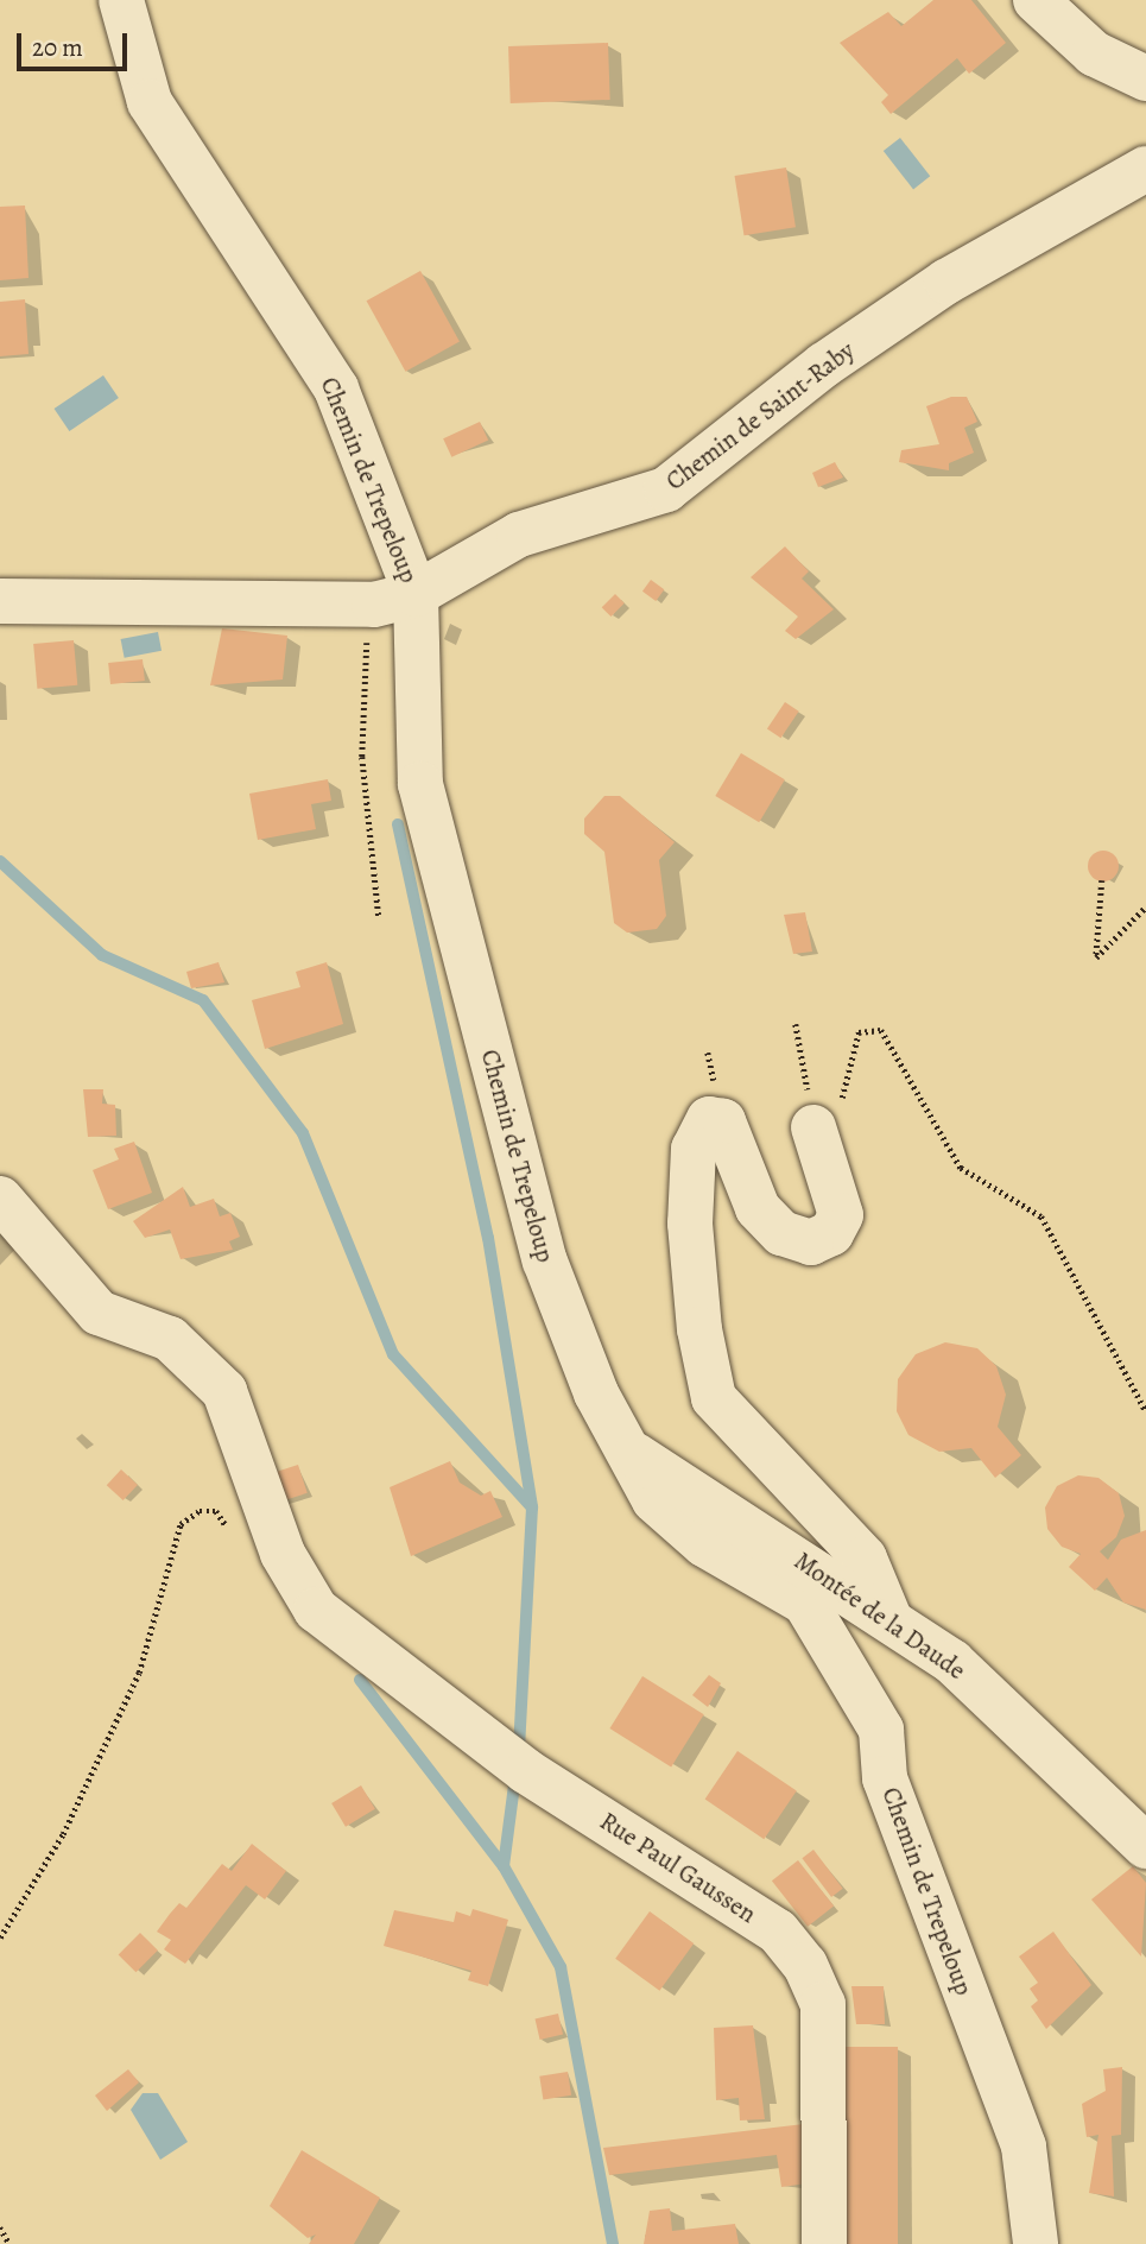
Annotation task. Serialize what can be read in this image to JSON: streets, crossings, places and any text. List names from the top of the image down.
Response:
{
  "streets": {
    "street": [
      "Chemin de Saint-Raby",
      "Chemin de Trepeloup",
      "Montée de la Daude",
      "Rue Paul Gaussen"
    ]
  },
  "crossings": [
    ["Chemin de Saint-Raby", "Chemin de Trepeloup"],
    ["Chemin de Trepeloup", "Montée de la Daude"]
  ],
  "scale_bar": "20 m"
}
